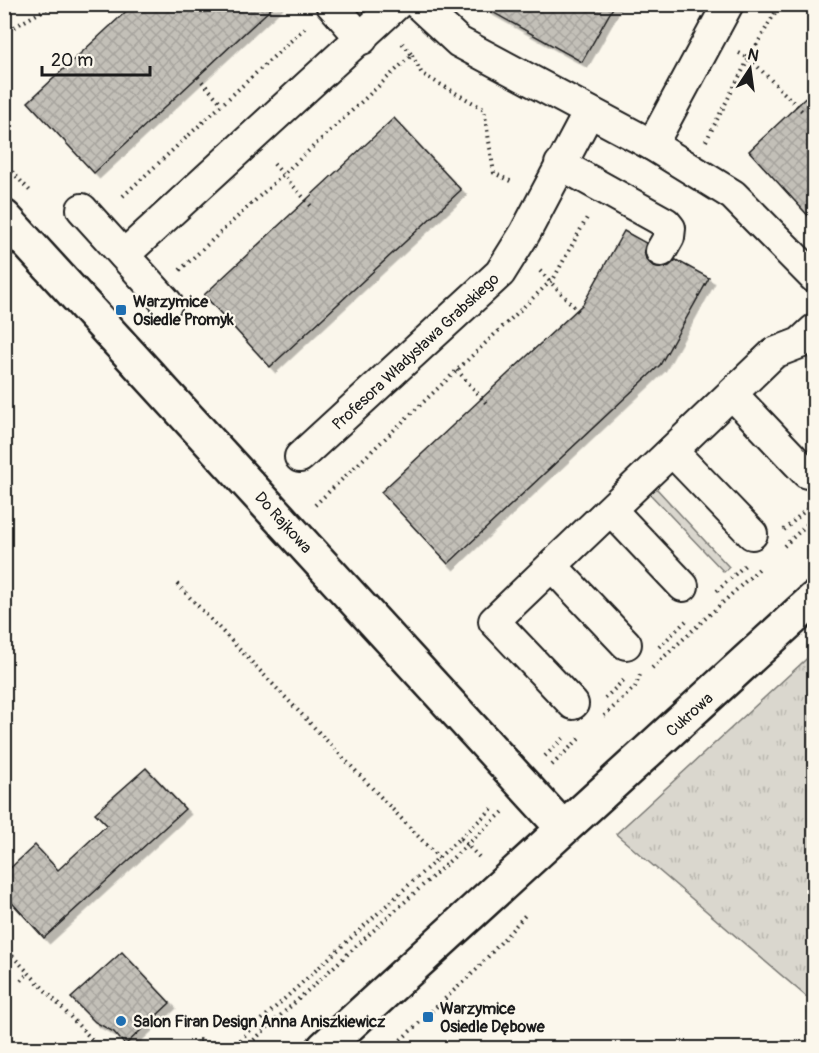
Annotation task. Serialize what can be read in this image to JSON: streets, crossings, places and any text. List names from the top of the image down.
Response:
{
  "streets": {
    "street": ["Profesora Władysława Grabskiego", "Do Rajkowa", "Cukrowa"]
  },
  "crossings": [
    ["Do Rajkowa", "Cukrowa"]
  ],
  "places": {
    "transit": ["Warzymice Osiedle Promyk", "Warzymice Osiedle Dębowe"],
    "other": ["Salon Firan Design Anna Aniszkiewicz"]
  },
  "scale_bar": "20 m",
  "north": "top"
}
